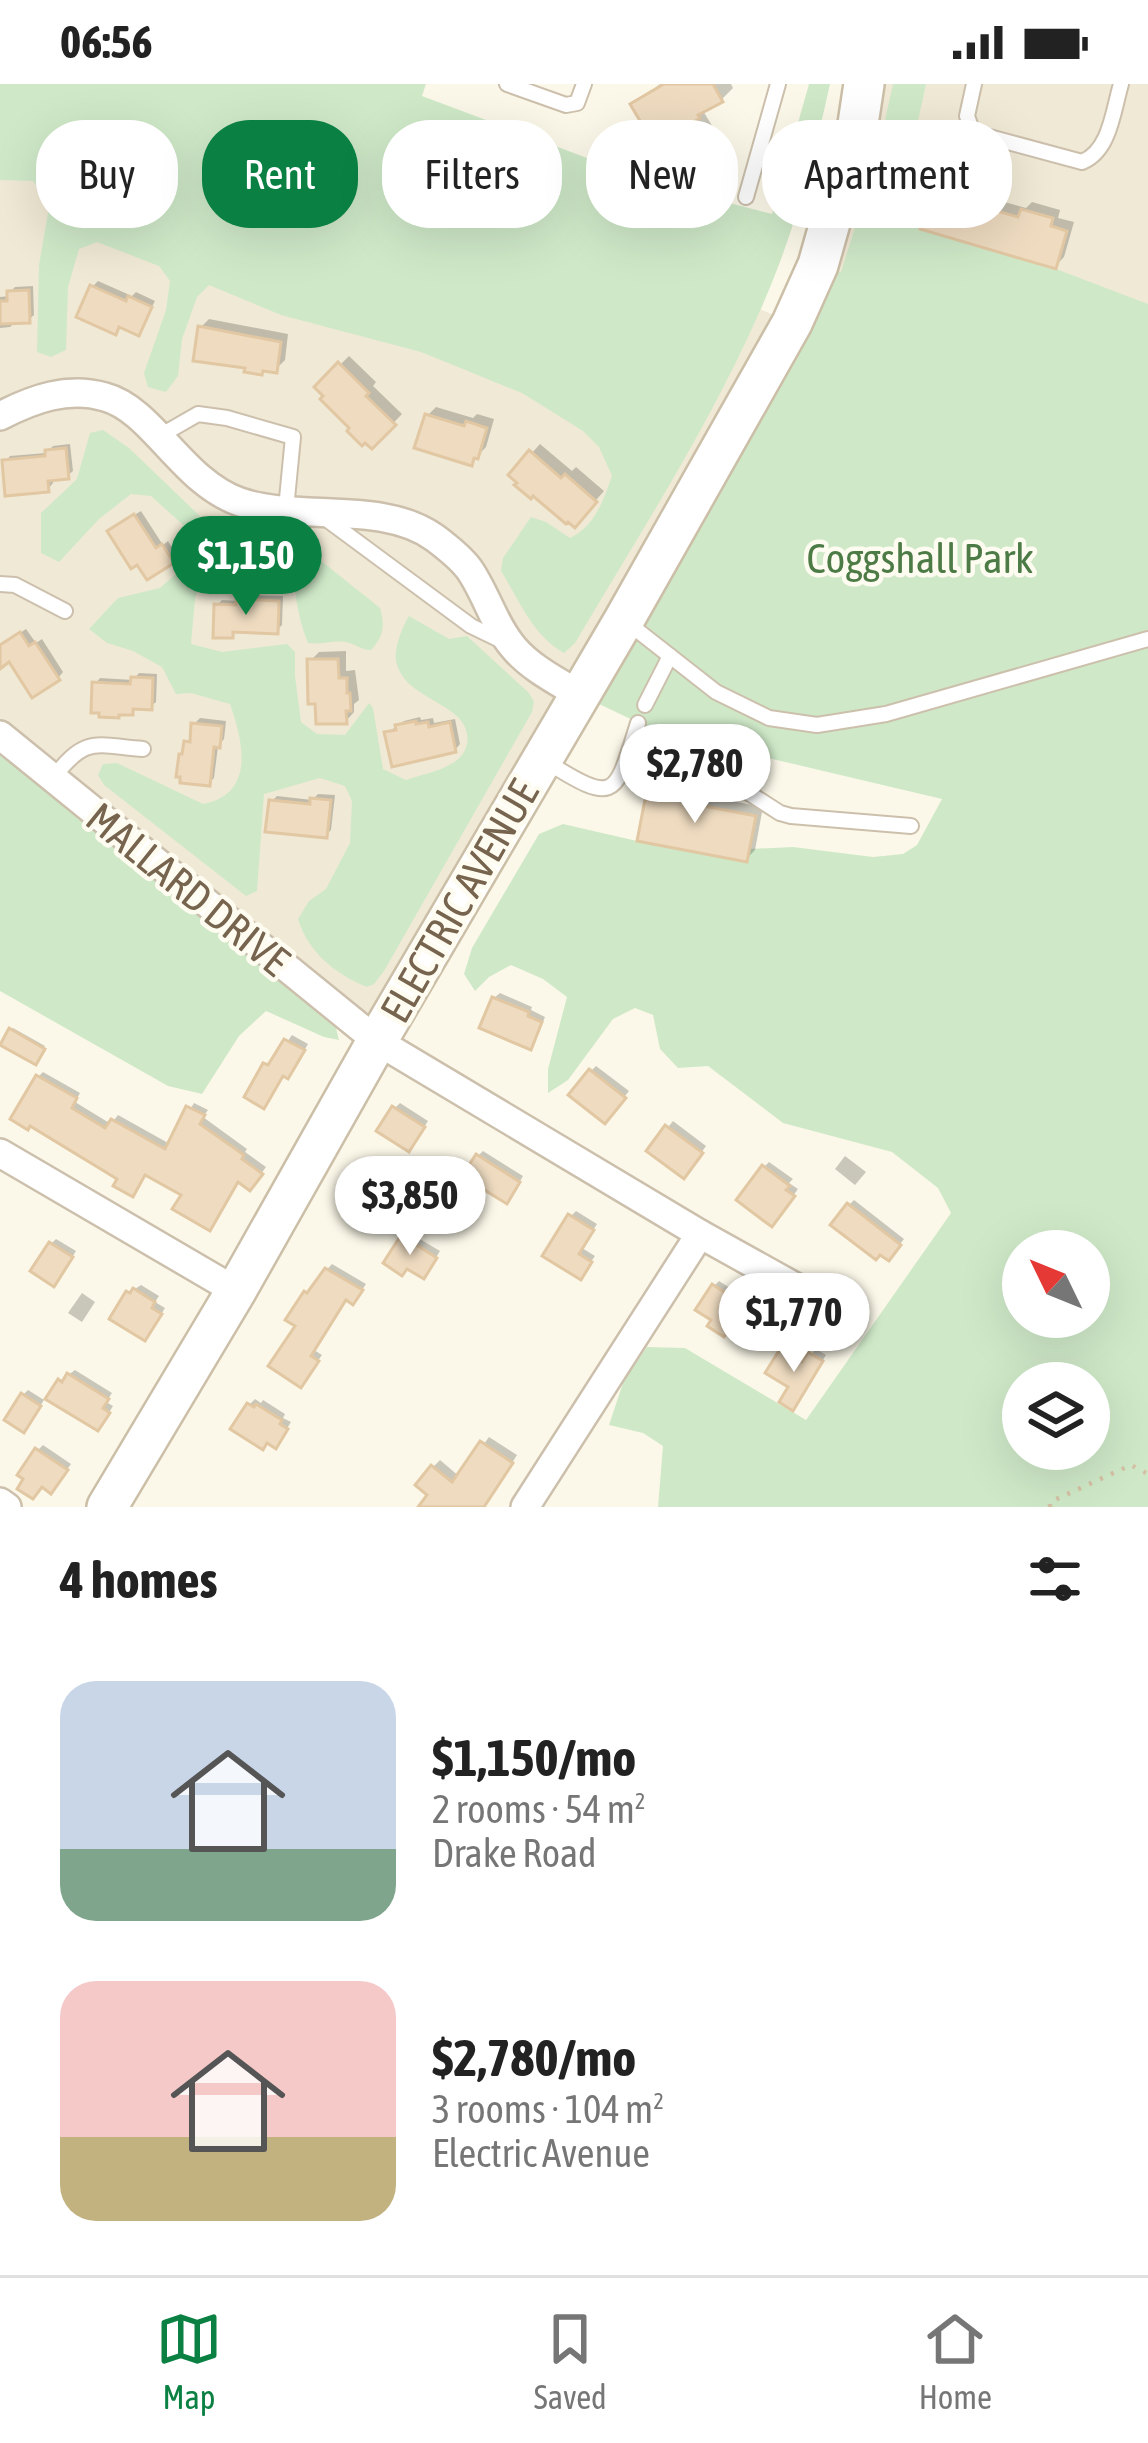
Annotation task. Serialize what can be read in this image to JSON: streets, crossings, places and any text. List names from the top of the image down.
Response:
{
  "streets": {
    "main road": ["ELECTRIC AVENUE"],
    "street": ["MALLARD DRIVE"]
  },
  "crossings": [
    ["MALLARD DRIVE", "ELECTRIC AVENUE"]
  ],
  "parks": ["Coggshall Park"],
  "north": "top left",
  "page": {
    "status": "06:56",
    "chip": [
      "Buy",
      "Rent",
      "Filters",
      "New",
      "Apartment"
    ],
    "price": [
      "$1,150",
      "$2,780",
      "$3,850",
      "$1,770"
    ],
    "heading": "4 homes",
    "list": [
      {
        "name": "$1,150/mo",
        "note": "2 rooms · 54 m² · Drake Road"
      },
      {
        "name": "$2,780/mo",
        "note": "3 rooms · 104 m² · Electric Avenue"
      }
    ],
    "tabs": ["Map", "Saved", "Home"]
  }
}
